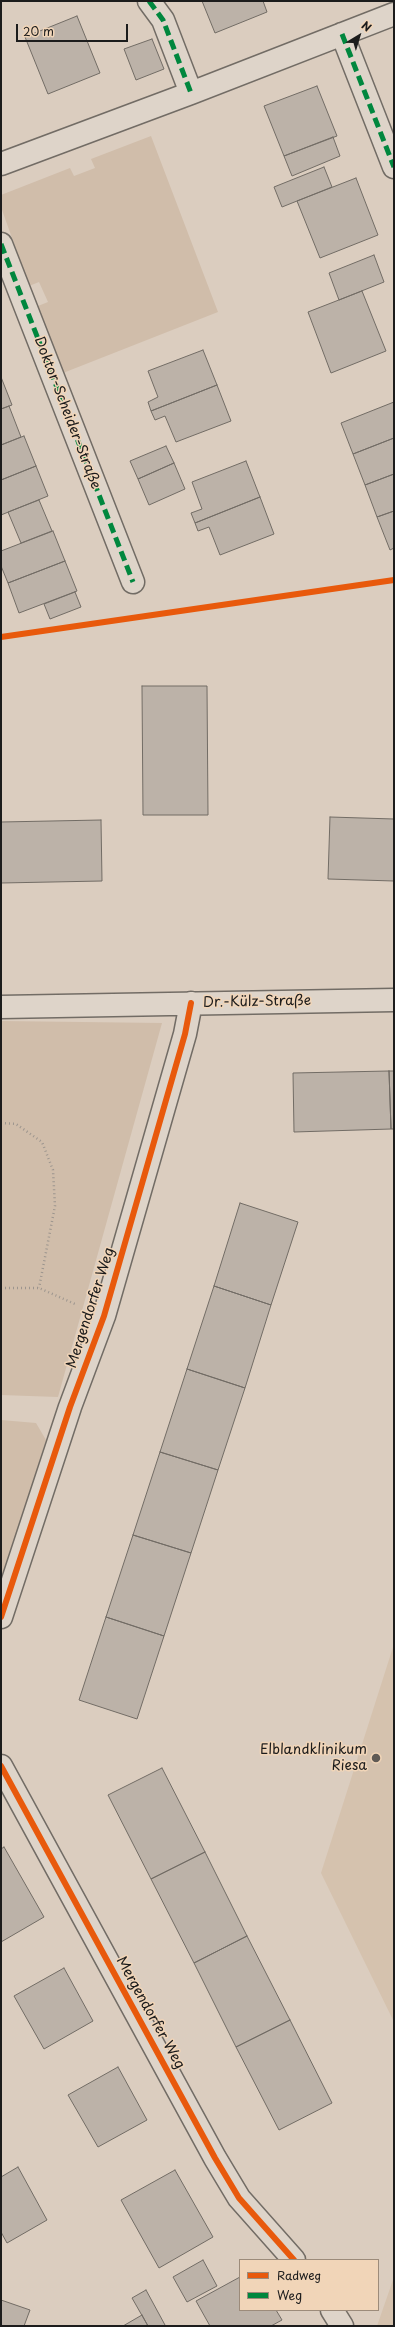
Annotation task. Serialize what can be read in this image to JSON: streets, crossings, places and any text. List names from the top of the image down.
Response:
{
  "streets": {
    "street": ["Doktor-Scheider-Straße", "Dr.-Külz-Straße", "Mergendorfer Weg"]
  },
  "crossings": [
    ["Dr.-Külz-Straße", "Mergendorfer Weg"]
  ],
  "places": ["Elblandklinikum Riesa"],
  "legend": ["Radweg", "Weg"],
  "scale_bar": "20 m",
  "north": "top right"
}
